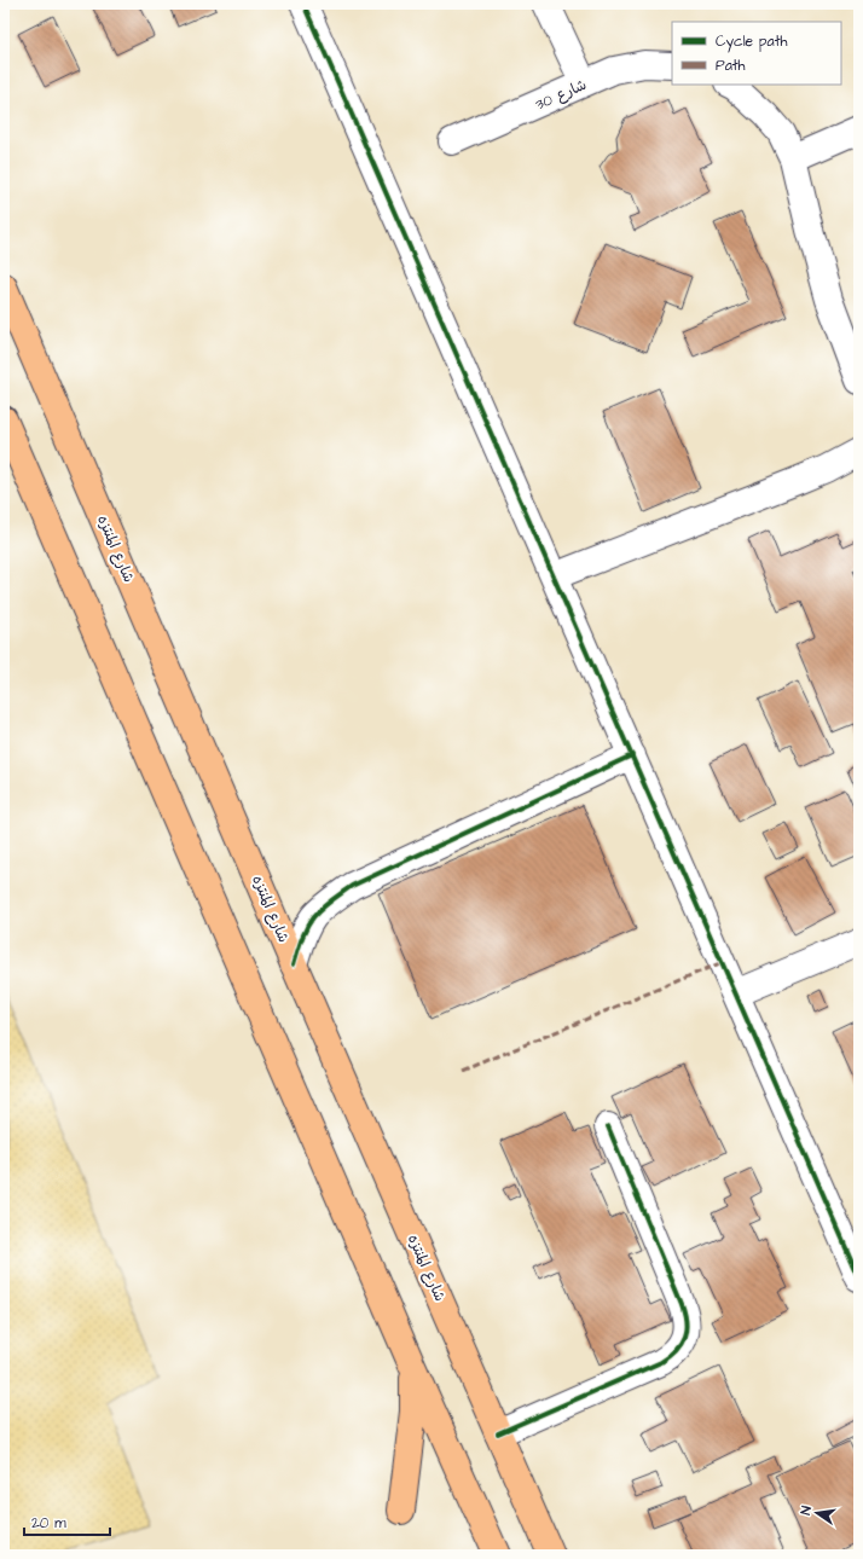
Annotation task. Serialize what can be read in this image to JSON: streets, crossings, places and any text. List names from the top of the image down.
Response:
{
  "streets": {
    "main road": ["شارع المنتزه"],
    "street": ["شارع 30"]
  },
  "legend": ["Cycle path", "Path"],
  "scale_bar": "20 m",
  "north": "left"
}
